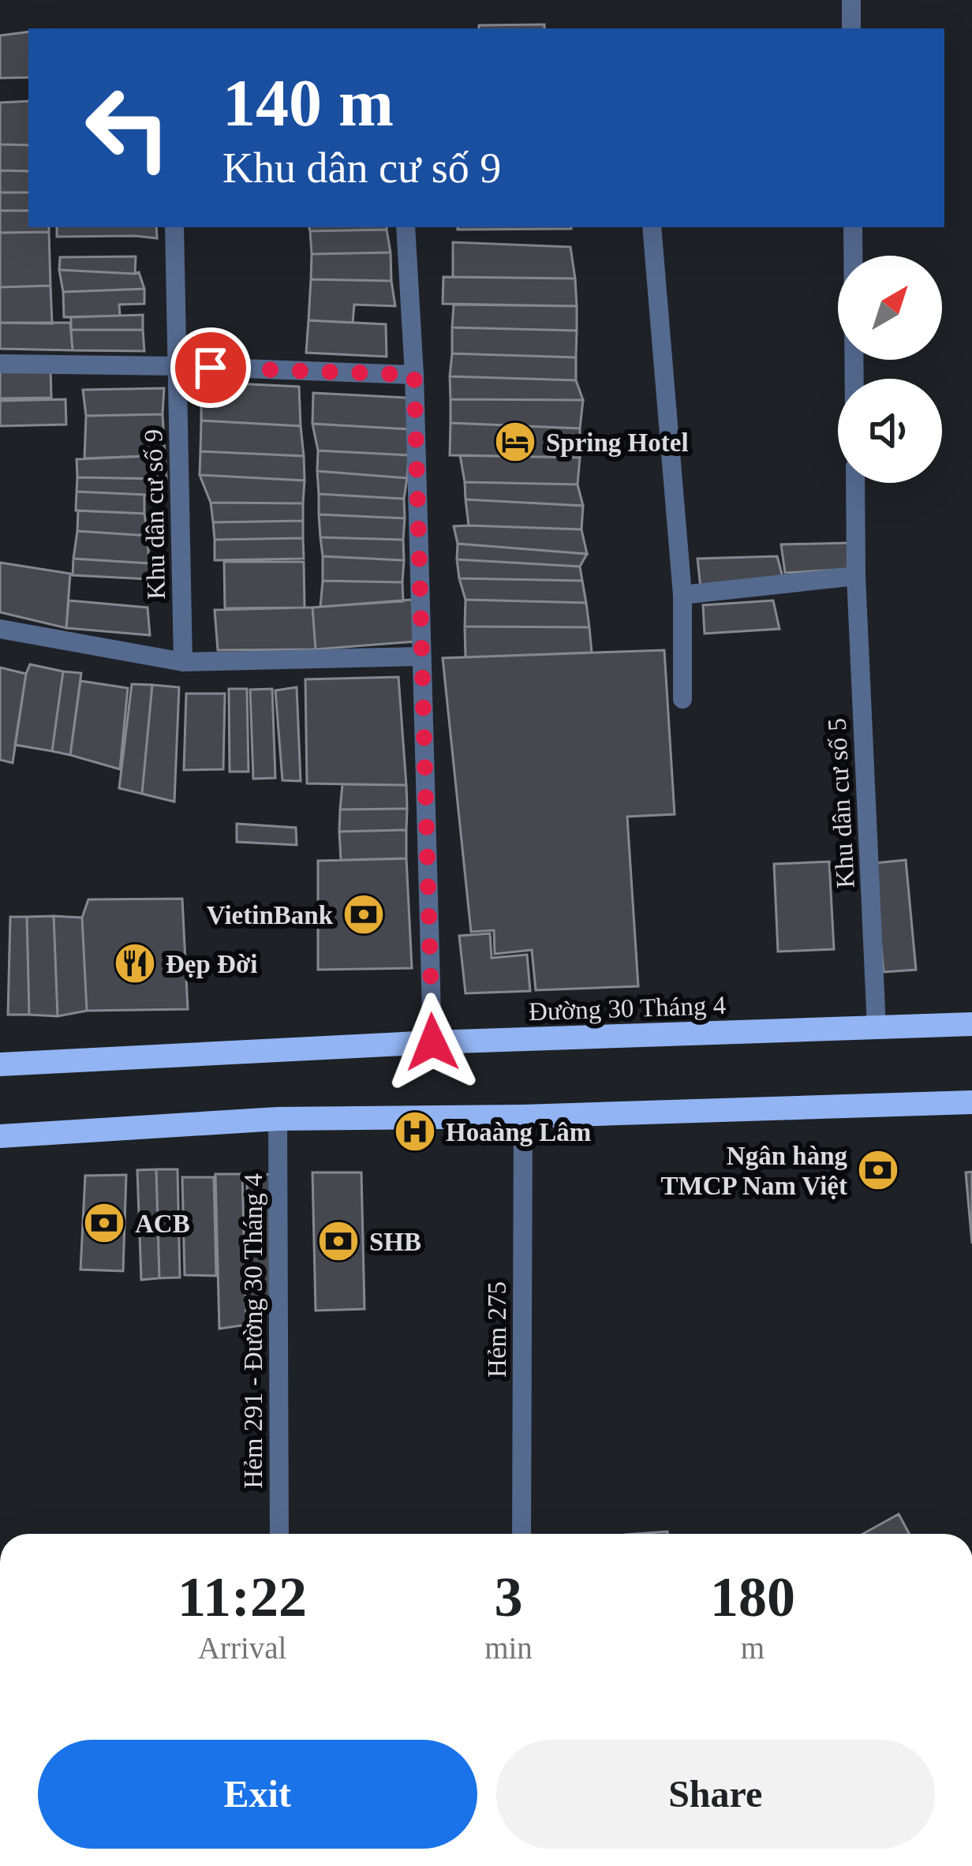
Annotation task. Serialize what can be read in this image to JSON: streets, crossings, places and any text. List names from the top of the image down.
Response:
{
  "streets": {
    "main road": ["Đường 30 Tháng 4"],
    "street": [
      "Khu dân cư số 9",
      "Khu dân cư số 5",
      "Hẻm 275",
      "Hẻm 291 - Đường 30 Tháng 4"
    ]
  },
  "crossings": [
    ["Khu dân cư số 5", "Đường 30 Tháng 4"]
  ],
  "places": {
    "hotel": ["Spring Hotel"],
    "bank": [
      "VietinBank",
      "Ngân hàng TMCP Nam Việt",
      "ACB",
      "SHB"
    ],
    "restaurant": ["Đẹp Đời"],
    "hospital": ["Hoaàng Lâm"]
  },
  "north": "top right",
  "page": {
    "turn": ["140 m", "Khu dân cư số 9"],
    "eta": [
      "11:22",
      "Arrival",
      "3",
      "min",
      "180",
      "m"
    ],
    "buttons": ["Exit", "Share"]
  }
}
